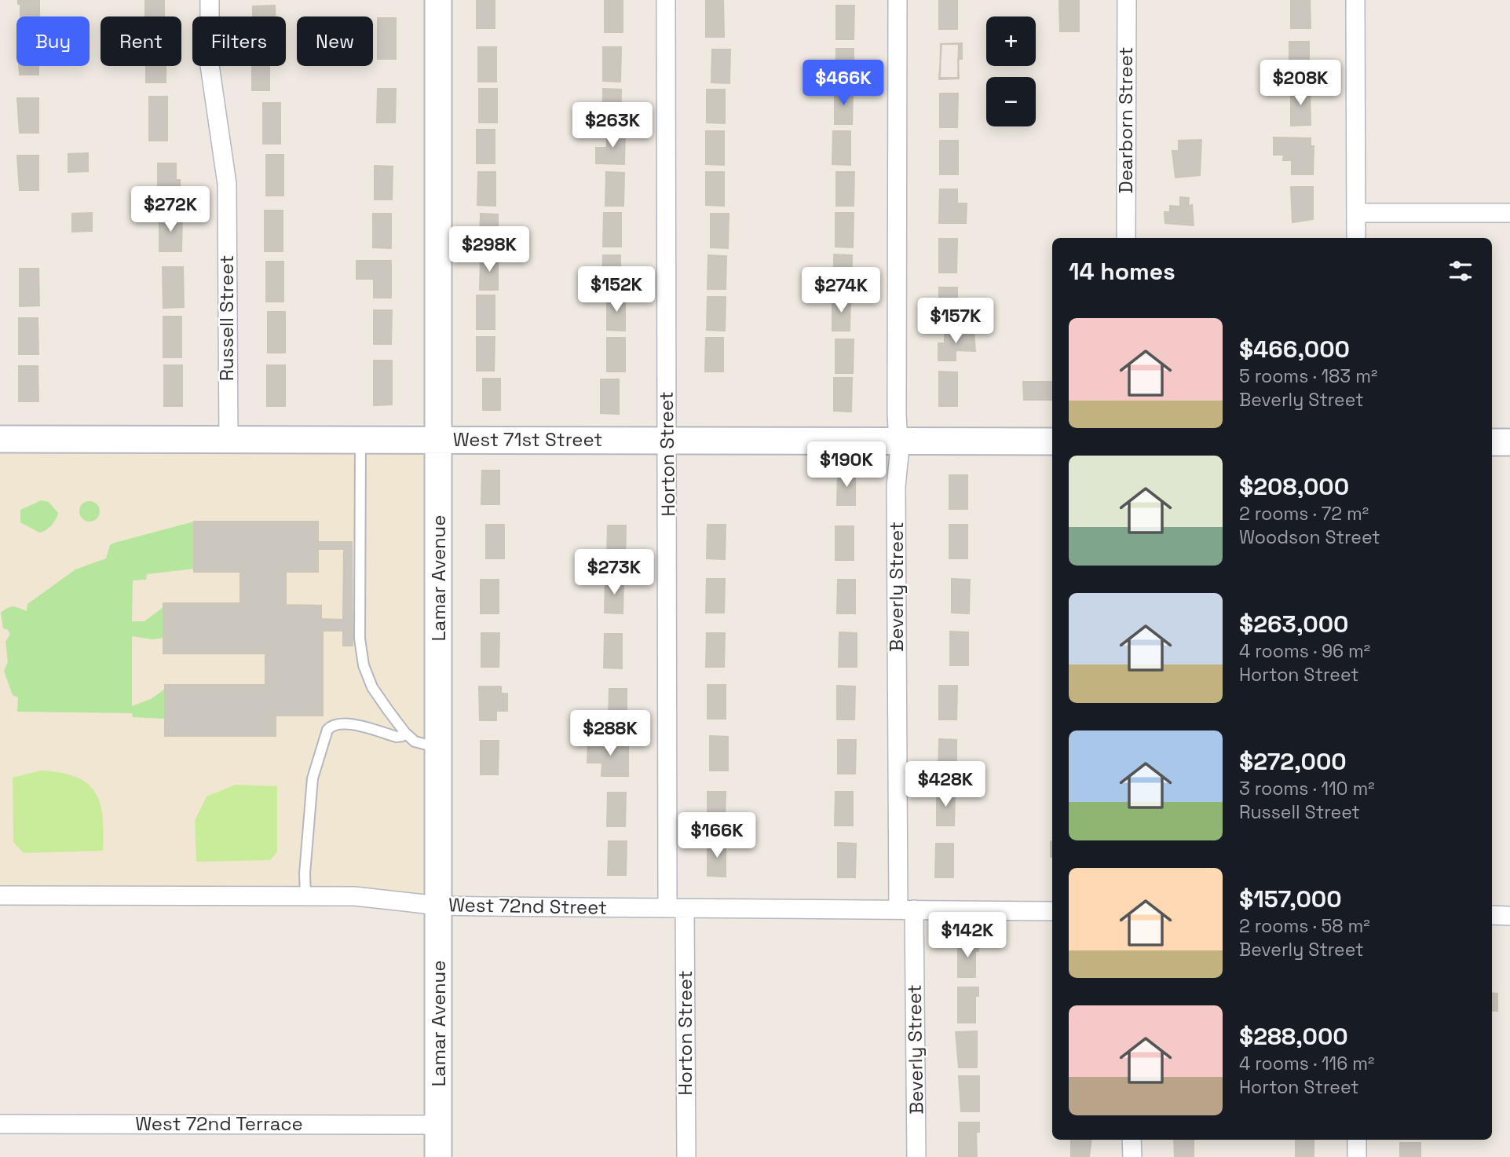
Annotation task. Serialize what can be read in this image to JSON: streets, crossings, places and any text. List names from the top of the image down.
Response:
{
  "streets": {
    "street": [
      "Dearborn Street",
      "Russell Street",
      "West 71st Street",
      "Horton Street",
      "Lamar Avenue",
      "Beverly Street",
      "West 72nd Street",
      "West 72nd Terrace"
    ]
  },
  "crossings": [
    ["Russell Street", "West 71st Street"],
    ["West 71st Street", "Horton Street"],
    ["West 71st Street", "Lamar Avenue"],
    ["West 71st Street", "Beverly Street"],
    ["Horton Street", "West 72nd Street"],
    ["Lamar Avenue", "West 72nd Street"],
    ["Lamar Avenue", "West 72nd Terrace"],
    ["Beverly Street", "West 72nd Street"]
  ],
  "page": {
    "map_buttons": ["+", "−"],
    "chip": [
      "Buy",
      "Rent",
      "Filters",
      "New"
    ],
    "price": [
      "$466K",
      "$208K",
      "$263K",
      "$272K",
      "$298K",
      "$152K",
      "$274K",
      "$157K",
      "$190K",
      "$273K",
      "$288K",
      "$428K",
      "$166K",
      "$142K"
    ],
    "heading": "14 homes",
    "list": [
      {
        "name": "$466,000",
        "note": "5 rooms · 183 m² · Beverly Street"
      },
      {
        "name": "$208,000",
        "note": "2 rooms · 72 m² · Woodson Street"
      },
      {
        "name": "$263,000",
        "note": "4 rooms · 96 m² · Horton Street"
      },
      {
        "name": "$272,000",
        "note": "3 rooms · 110 m² · Russell Street"
      },
      {
        "name": "$157,000",
        "note": "2 rooms · 58 m² · Beverly Street"
      },
      {
        "name": "$288,000",
        "note": "4 rooms · 116 m² · Horton Street"
      }
    ]
  }
}
